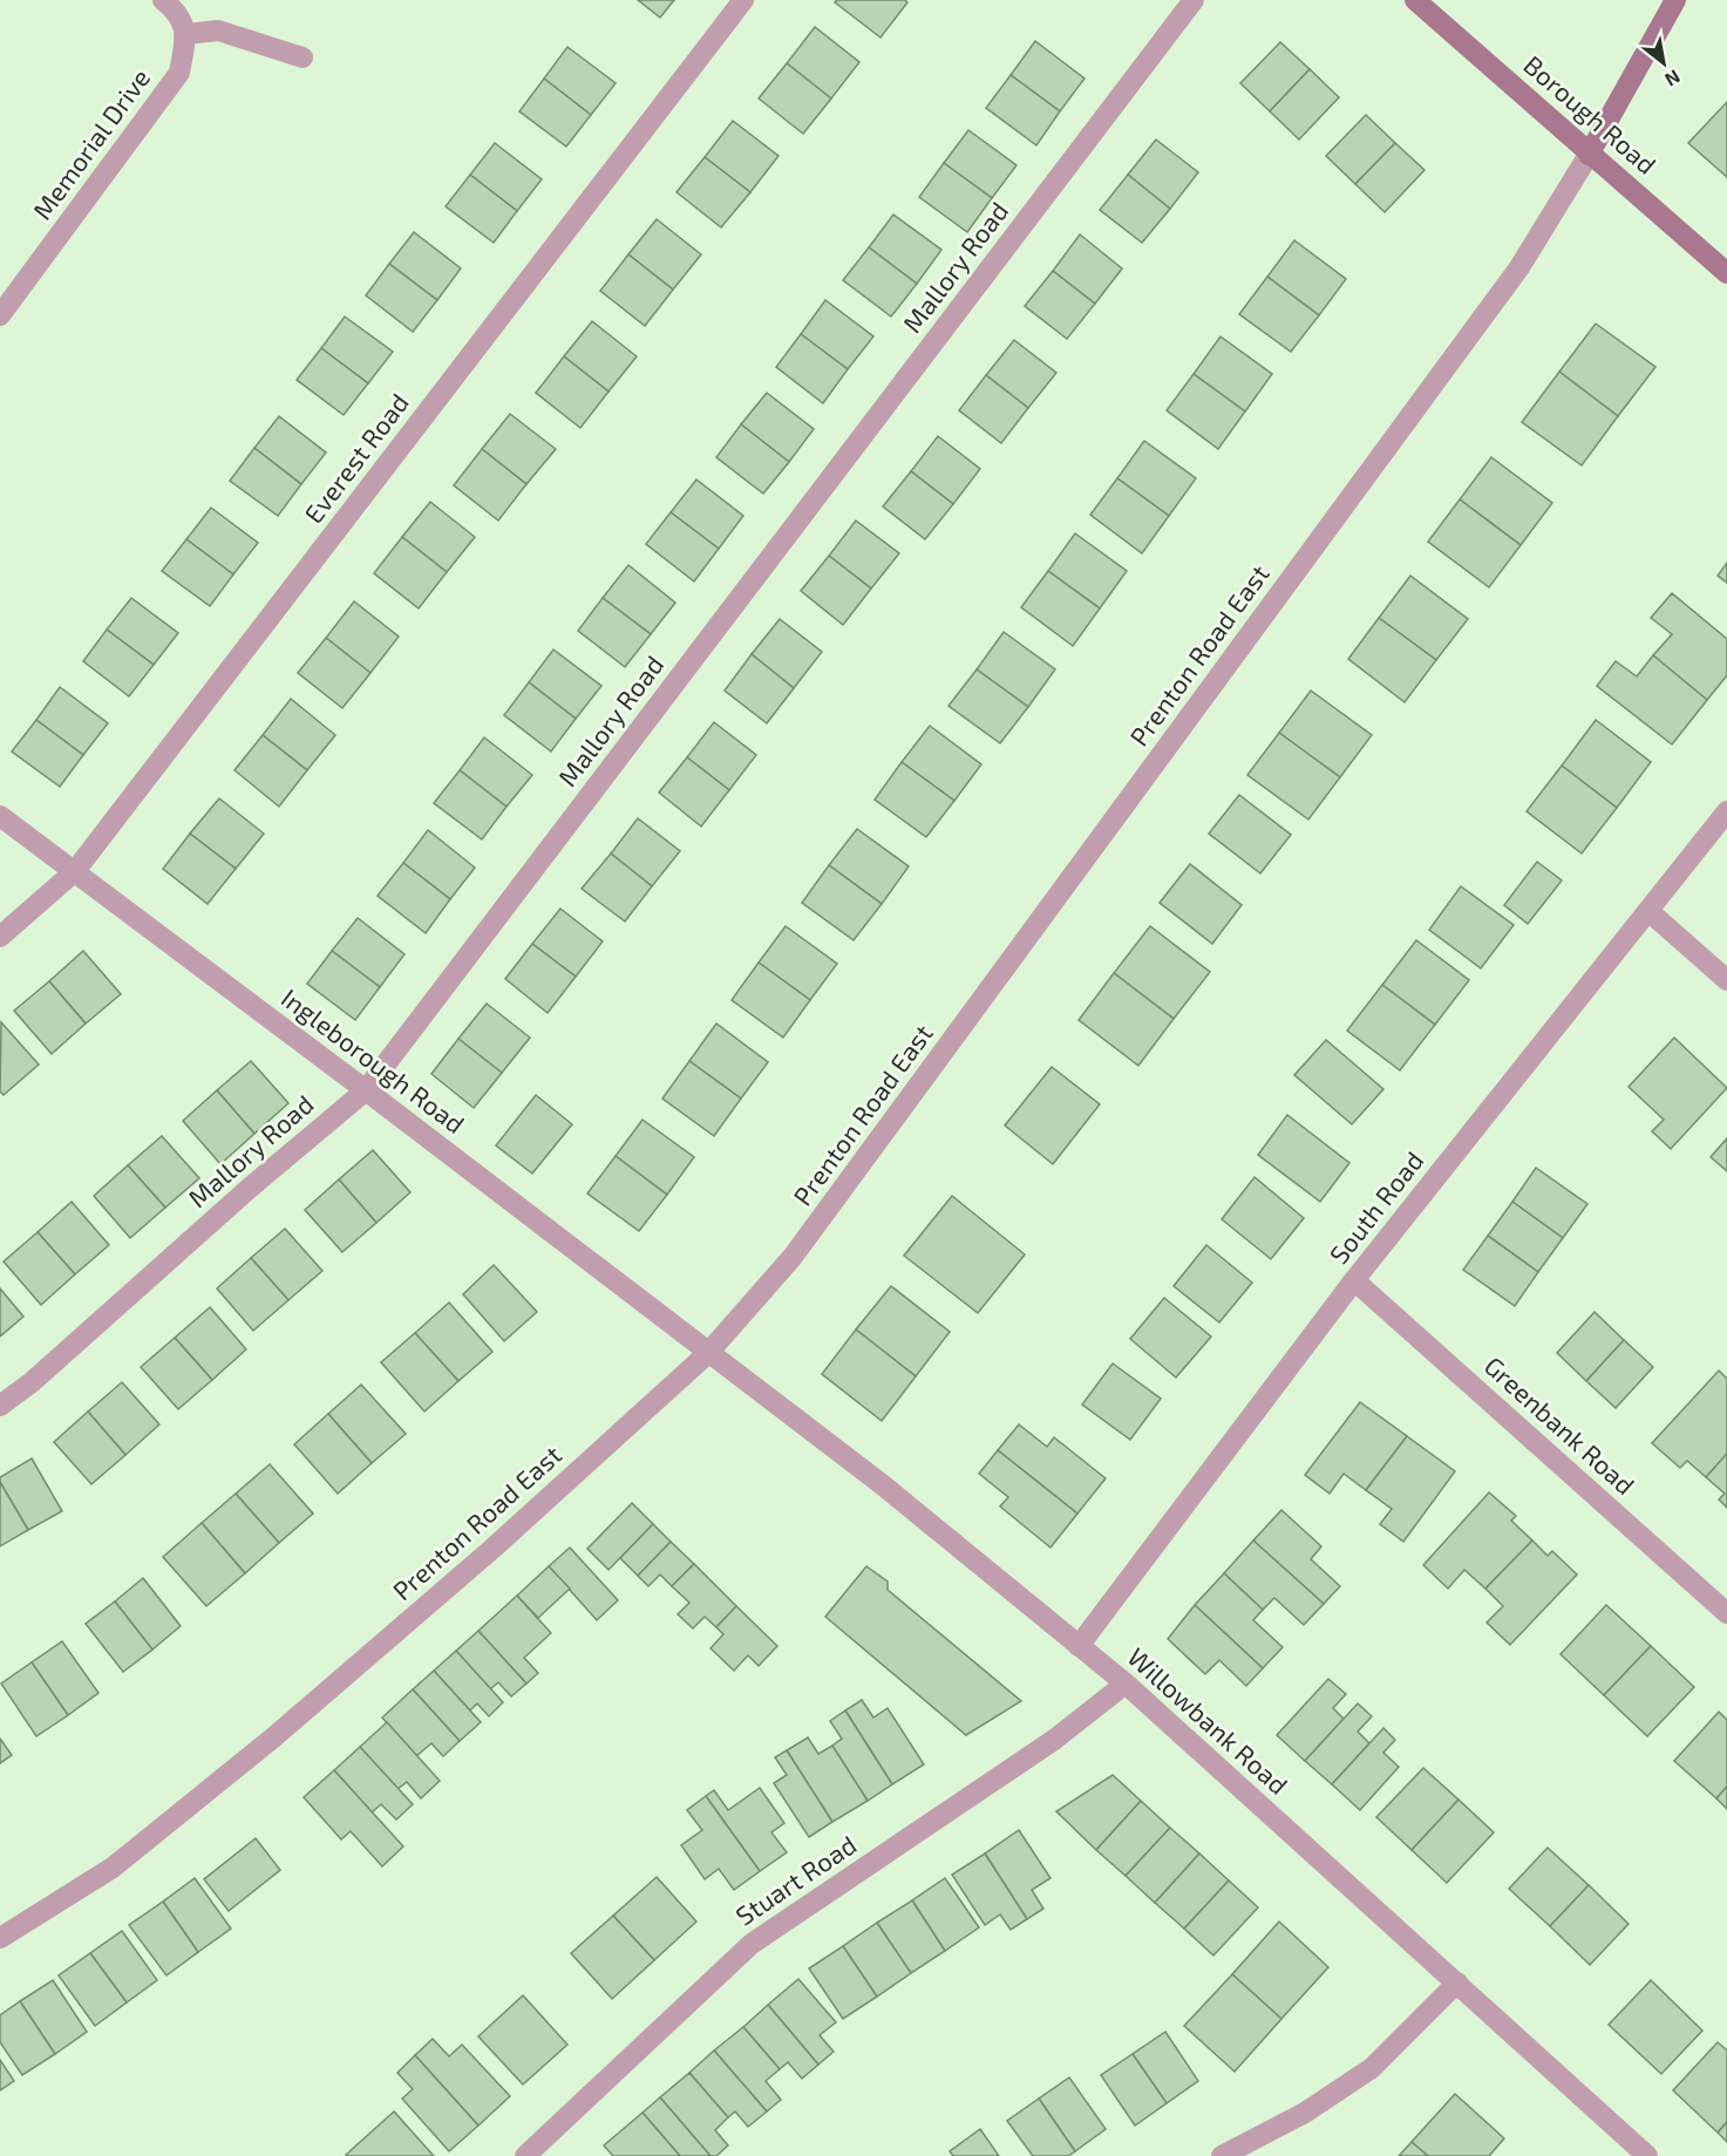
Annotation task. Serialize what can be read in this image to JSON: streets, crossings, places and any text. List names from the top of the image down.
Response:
{
  "streets": {
    "street": [
      "Borough Road",
      "Memorial Drive",
      "Mallory Road",
      "Everest Road",
      "Prenton Road East",
      "Ingleborough Road",
      "South Road",
      "Greenbank Road",
      "Willowbank Road",
      "Stuart Road"
    ]
  },
  "crossings": [
    ["Borough Road", "Prenton Road East"],
    ["Mallory Road", "Ingleborough Road"],
    ["Everest Road", "Ingleborough Road"],
    ["Prenton Road East", "Ingleborough Road"],
    ["Prenton Road East", "Willowbank Road"],
    ["Ingleborough Road", "Willowbank Road"],
    ["South Road", "Greenbank Road"],
    ["South Road", "Willowbank Road"],
    ["Willowbank Road", "Stuart Road"]
  ],
  "north": "bottom right"
}
